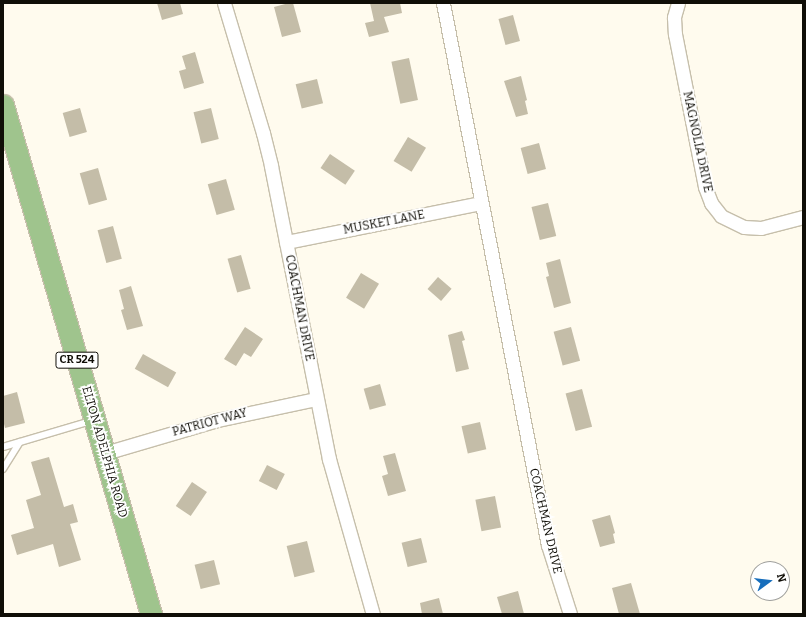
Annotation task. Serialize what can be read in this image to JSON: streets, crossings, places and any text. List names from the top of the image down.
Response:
{
  "streets": {
    "main road": ["CR 524", "ELTON ADELPHIA ROAD"],
    "street": [
      "MAGNOLIA DRIVE",
      "MUSKET LANE",
      "COACHMAN DRIVE",
      "PATRIOT WAY"
    ]
  },
  "crossings": [
    ["MUSKET LANE", "COACHMAN DRIVE"],
    ["COACHMAN DRIVE", "PATRIOT WAY"],
    ["PATRIOT WAY", "ELTON ADELPHIA ROAD"]
  ],
  "north": "right"
}
